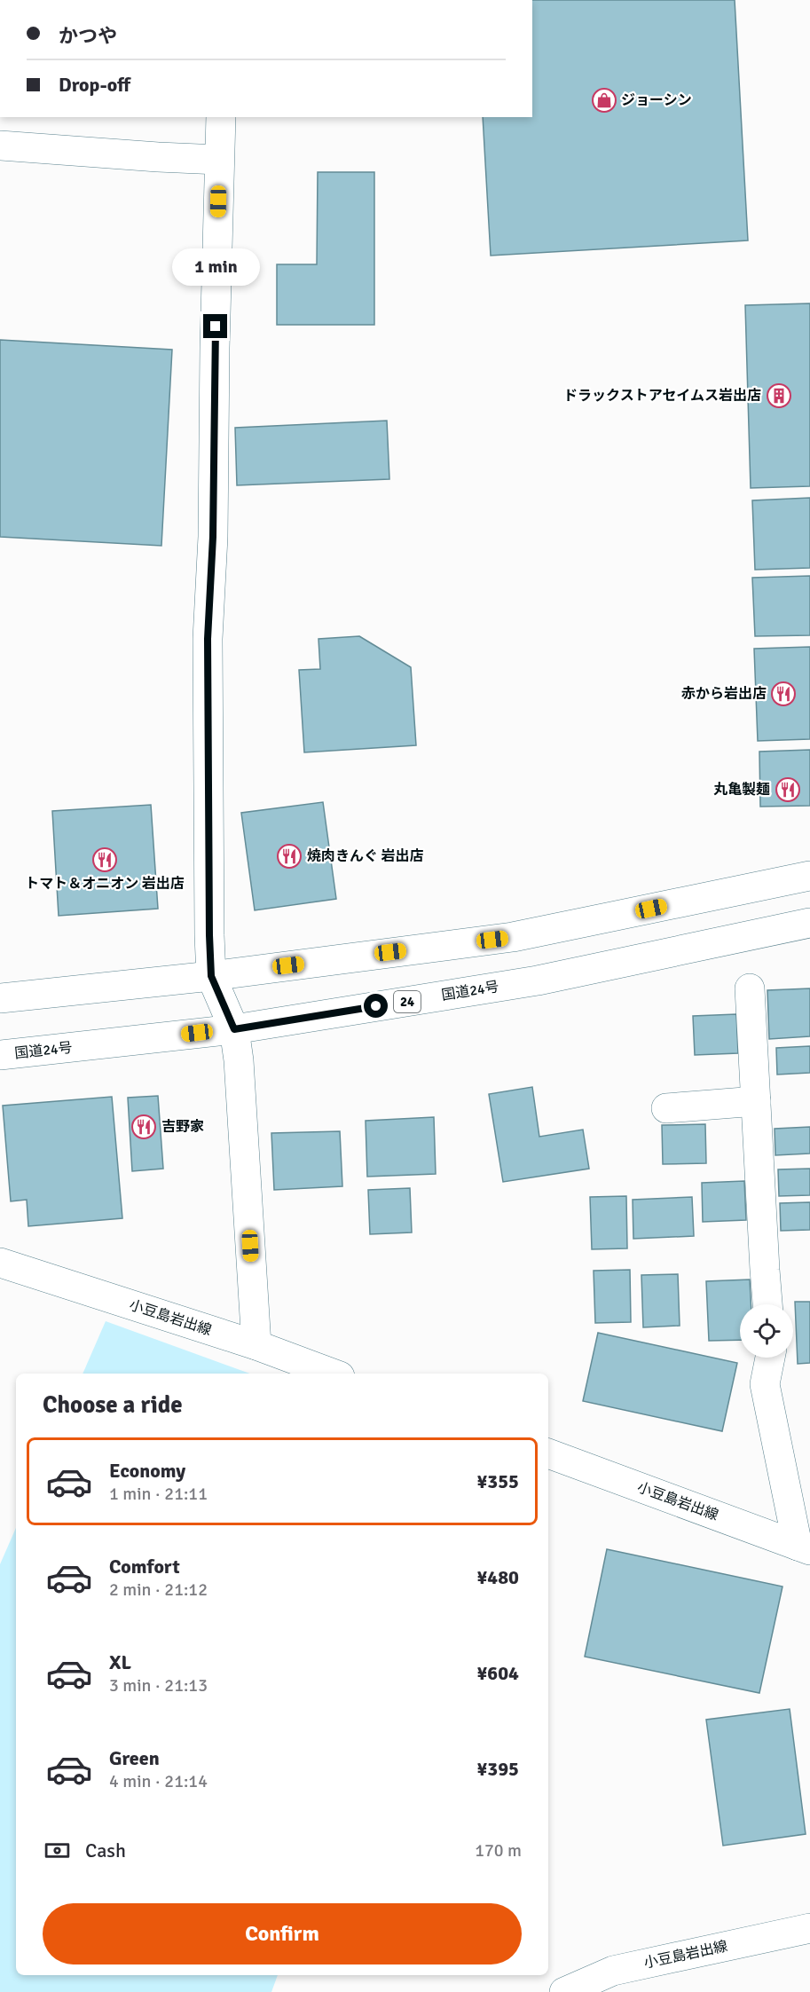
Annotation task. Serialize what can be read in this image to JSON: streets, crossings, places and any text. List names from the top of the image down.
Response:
{
  "streets": {
    "main road": ["国道24号", "24", "小豆島岩出線"]
  },
  "places": {
    "shop": ["ジョーシン"],
    "building": ["ドラックストアセイムス岩出店"],
    "restaurant": [
      "赤から岩出店",
      "丸亀製麺",
      "焼肉きんぐ 岩出店",
      "トマト＆オニオン 岩出店",
      "吉野家"
    ]
  },
  "page": {
    "banner": ["かつや", "Drop-off"],
    "bubble": "1 min",
    "heading": "Choose a ride",
    "list": [
      {
        "name": "Economy",
        "note": "1 min · 21:11",
        "value": "¥355"
      },
      {
        "name": "Comfort",
        "note": "2 min · 21:12",
        "value": "¥480"
      },
      {
        "name": "XL",
        "note": "3 min · 21:13",
        "value": "¥604"
      },
      {
        "name": "Green",
        "note": "4 min · 21:14",
        "value": "¥395"
      }
    ],
    "pay": ["Cash", "170 m"],
    "buttons": "Confirm"
  }
}
